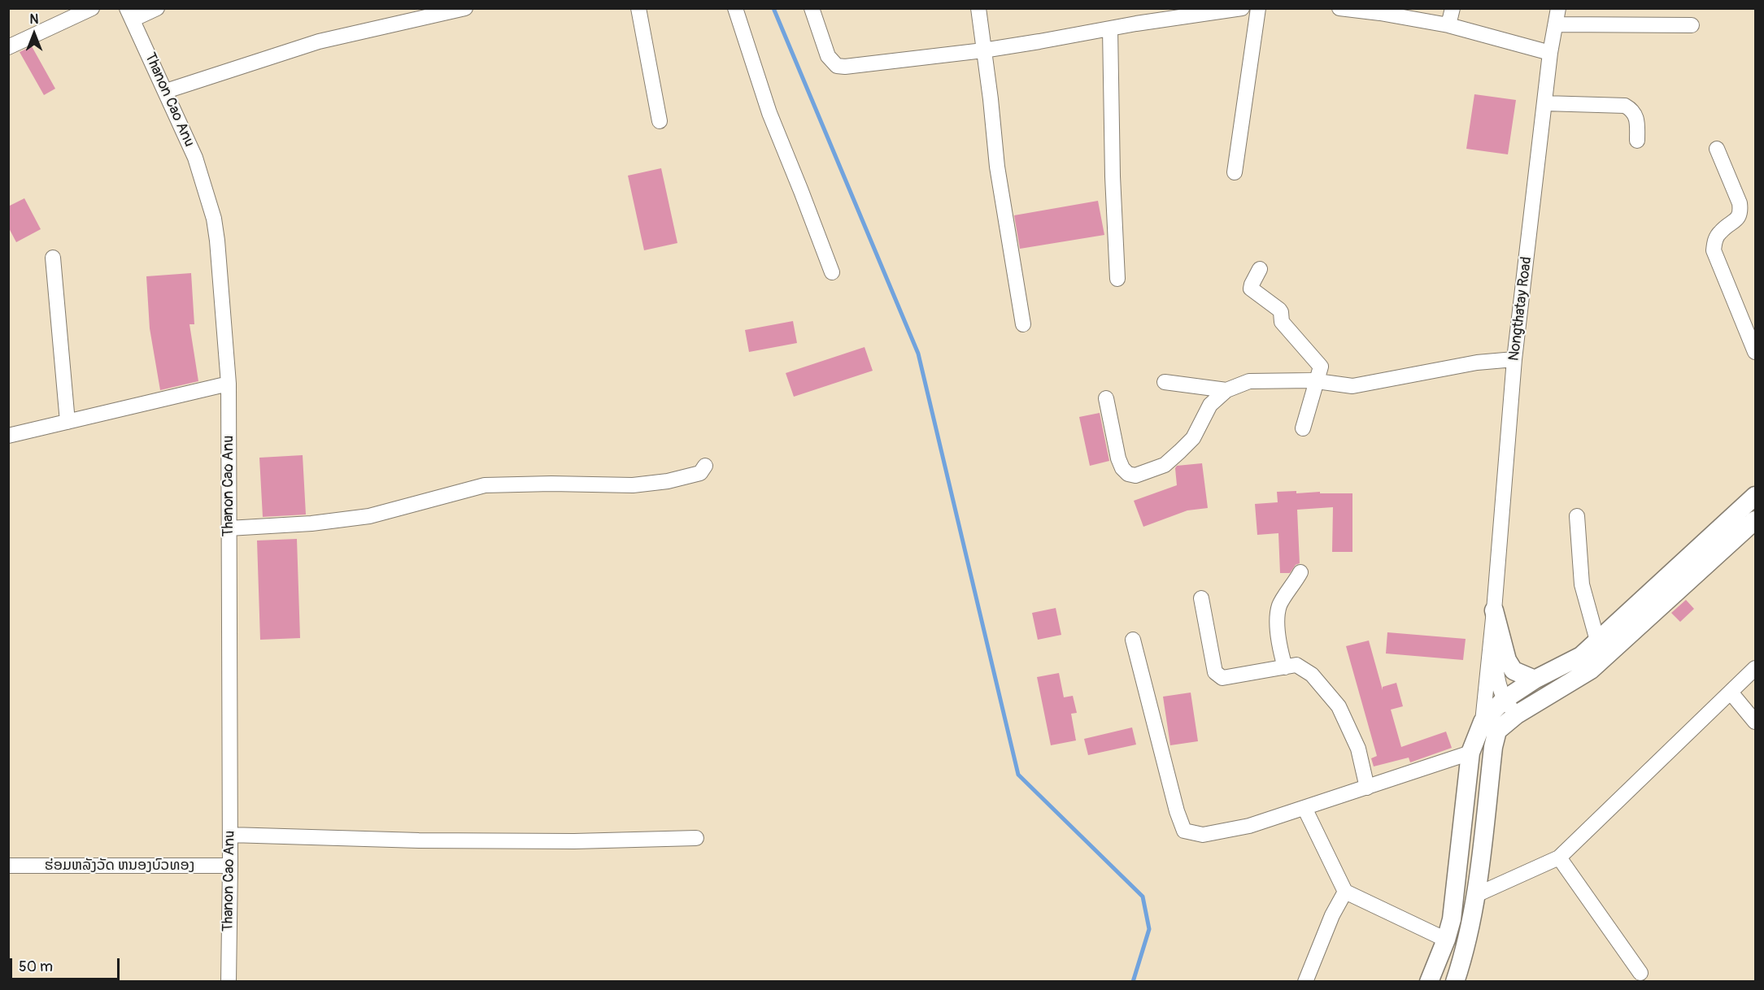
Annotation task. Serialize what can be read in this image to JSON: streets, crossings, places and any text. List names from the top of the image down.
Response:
{
  "streets": {
    "street": ["Thanon Cao Anu", "Nongthatay Road", "ຮ່ອມຫລັງວັດ ຫນອງບົວທອງ"]
  },
  "crossings": [
    ["Thanon Cao Anu", "ຮ່ອມຫລັງວັດ ຫນອງບົວທອງ"]
  ],
  "scale_bar": "50 m",
  "north": "top"
}
